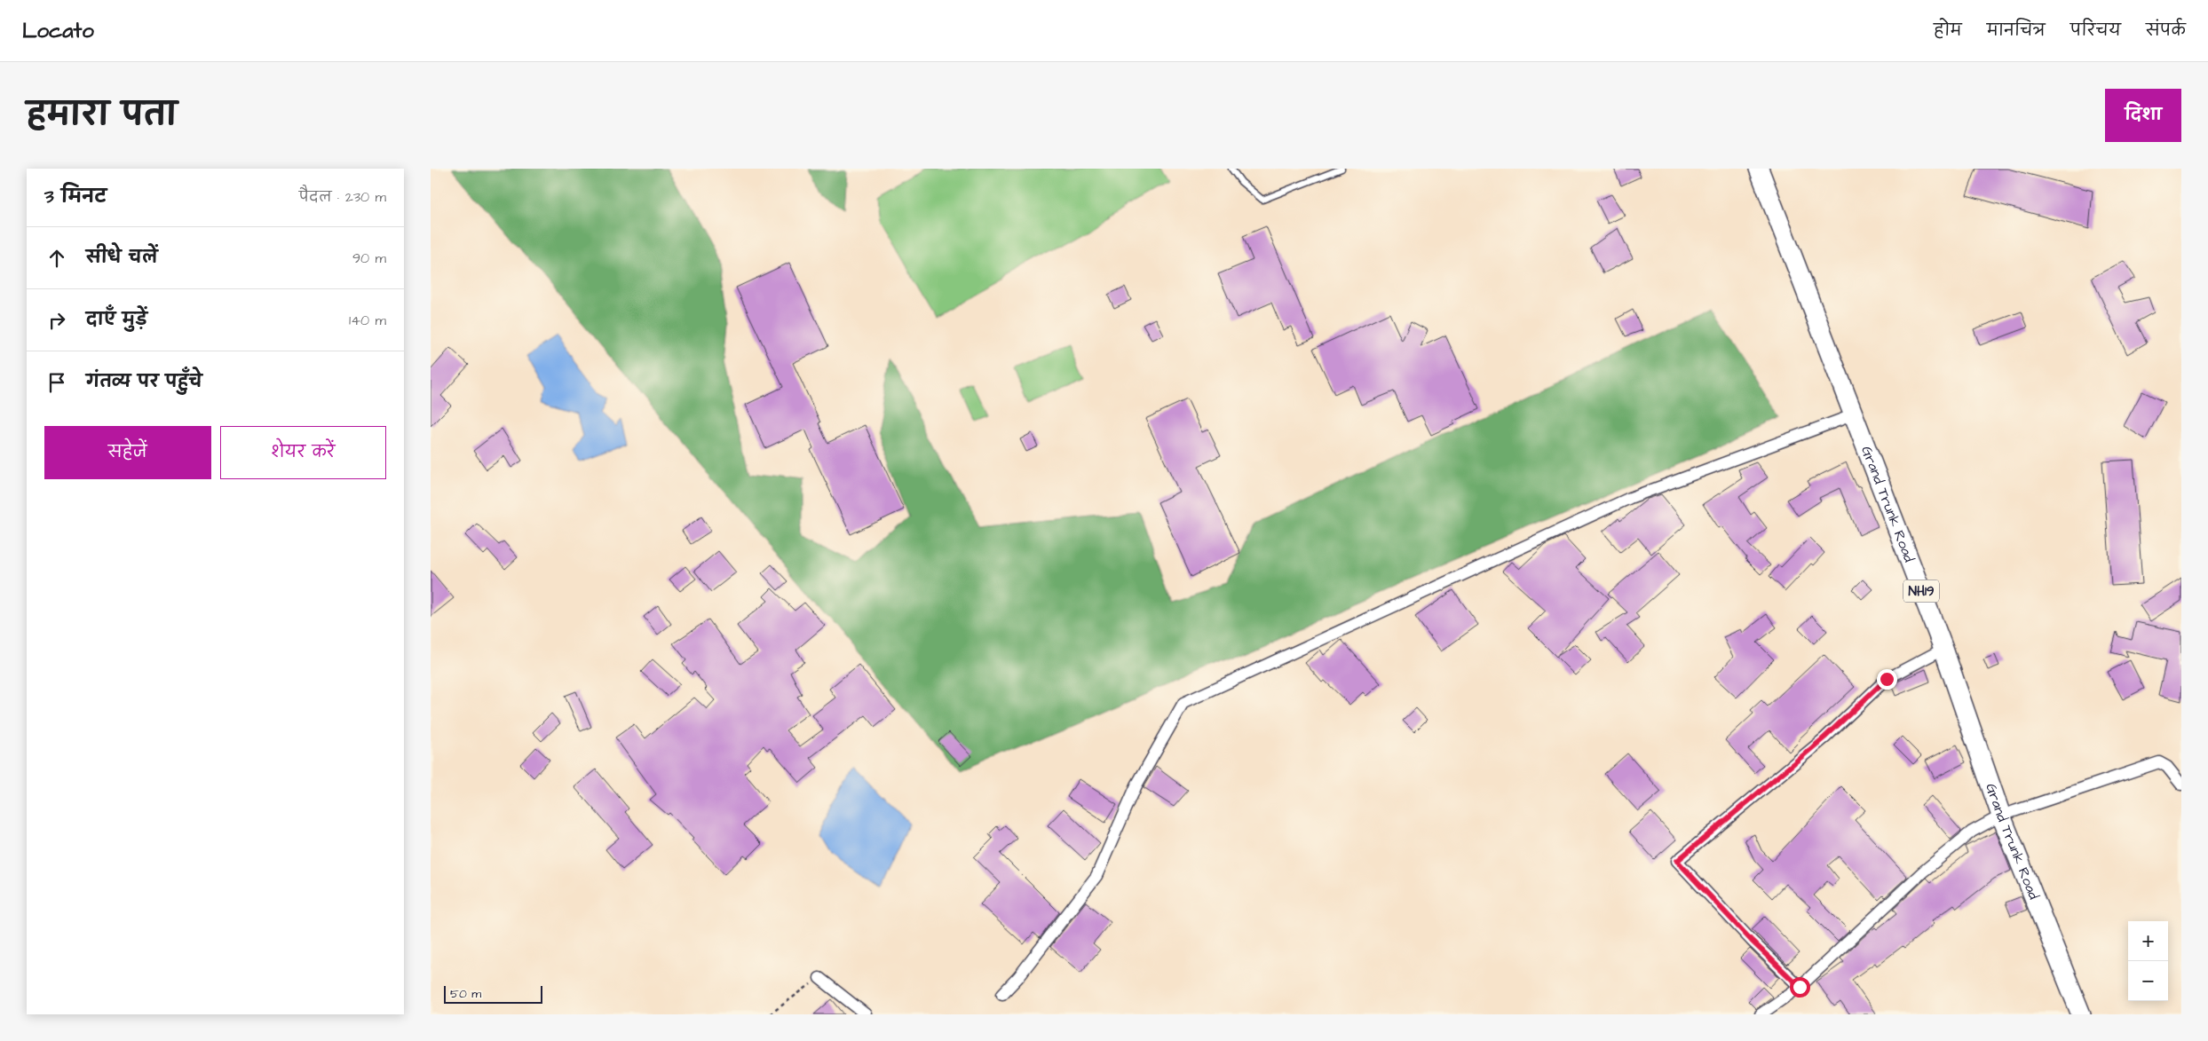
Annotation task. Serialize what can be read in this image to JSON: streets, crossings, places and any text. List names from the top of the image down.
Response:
{
  "streets": {
    "highway": ["Grand Trunk Road", "NH19"]
  },
  "scale_bar": "50 m",
  "page": {
    "header": "Locato",
    "nav": [
      "होम",
      "मानचित्र",
      "परिचय",
      "संपर्क"
    ],
    "title": "हमारा पता",
    "buttons": [
      "दिशा",
      ["सहेजें", "शेयर करें"]
    ],
    "heading": ["3 मिनट", "पैदल · 230 m"],
    "list": [
      ["सीधे चलें", "90 m"],
      ["दाएँ मुड़ें", "140 m"],
      "गंतव्य पर पहुँचे"
    ],
    "map_buttons": ["+", "−"],
    "scale": "50 m"
  }
}
